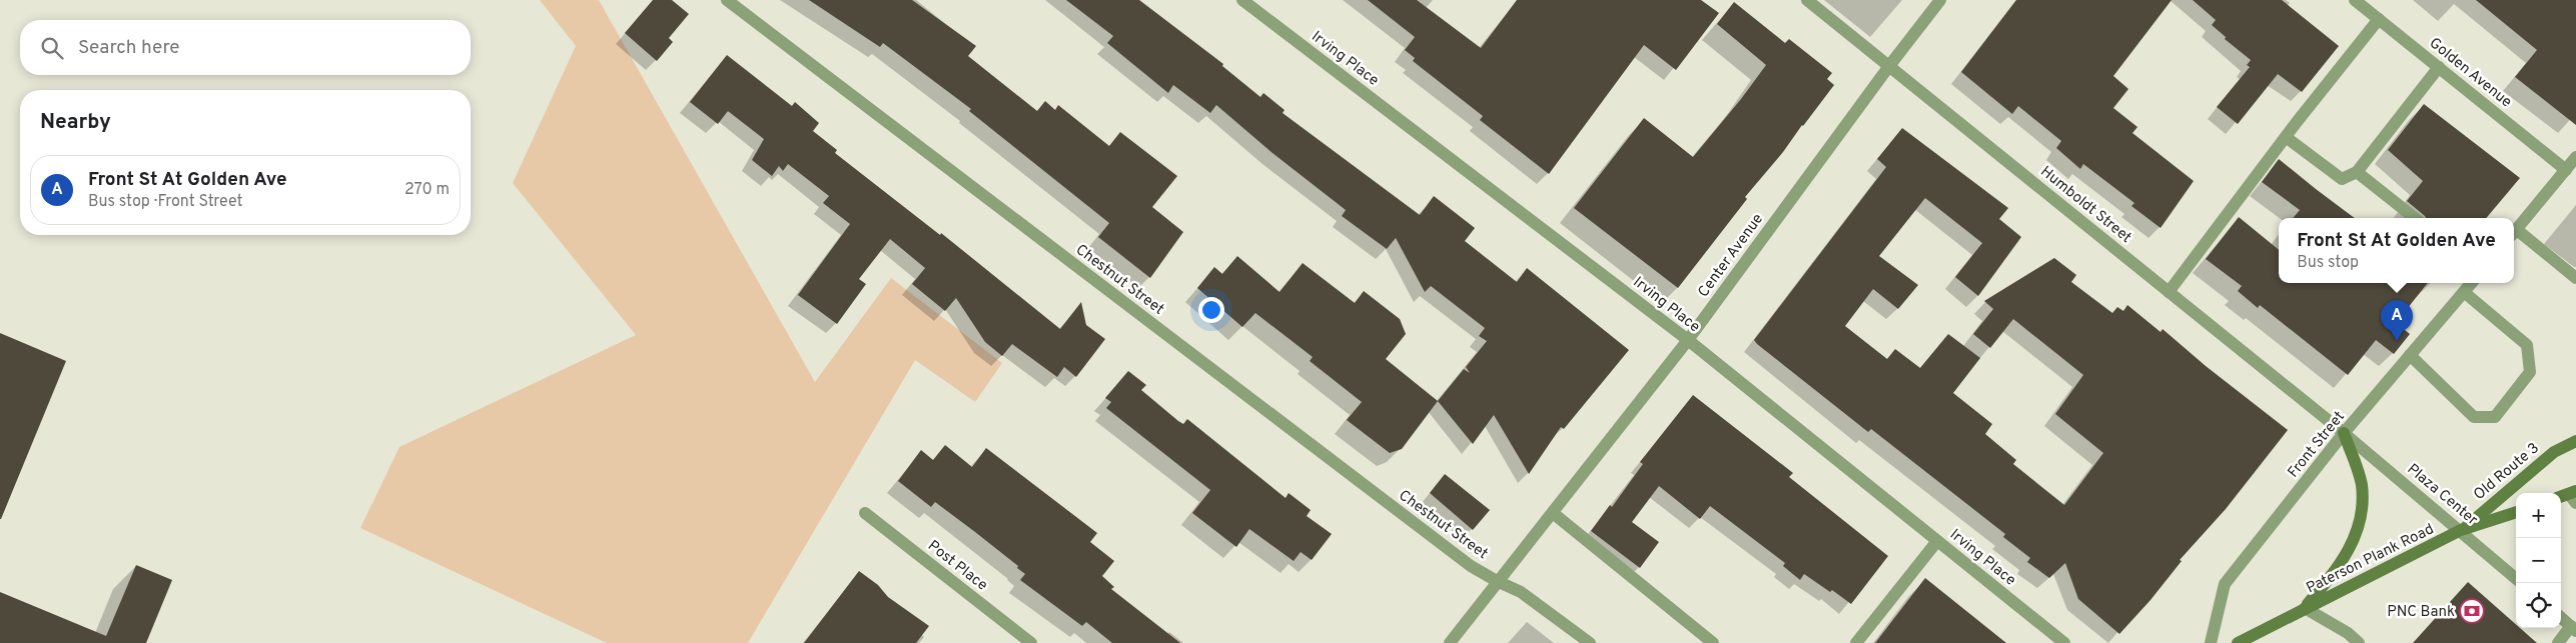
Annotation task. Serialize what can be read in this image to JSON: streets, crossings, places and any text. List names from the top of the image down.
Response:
{
  "streets": {
    "main road": ["Old Route 3", "Paterson Plank Road"],
    "street": [
      "Irving Place",
      "Golden Avenue",
      "Humboldt Street",
      "Center Avenue",
      "Chestnut Street",
      "Front Street",
      "Plaza Center",
      "Post Place"
    ]
  },
  "crossings": [
    ["Irving Place", "Center Avenue"],
    ["Humboldt Street", "Center Avenue"],
    ["Humboldt Street", "Front Street"],
    ["Humboldt Street", "Plaza Center"],
    ["Center Avenue", "Chestnut Street"],
    ["Front Street", "Plaza Center"],
    ["Old Route 3", "Plaza Center"],
    ["Old Route 3", "Paterson Plank Road"],
    ["Plaza Center", "Paterson Plank Road"]
  ],
  "places": {
    "bank": ["PNC Bank"]
  },
  "page": {
    "search": "Search here",
    "heading": "Nearby",
    "list": [
      {
        "mark": "A",
        "name": "Front St At Golden Ave",
        "note": "Bus stop · Front Street",
        "value": "270 m"
      }
    ],
    "popup": ["Front St At Golden Ave", "Bus stop"],
    "pins": "A",
    "map_buttons": ["+", "−"]
  }
}
